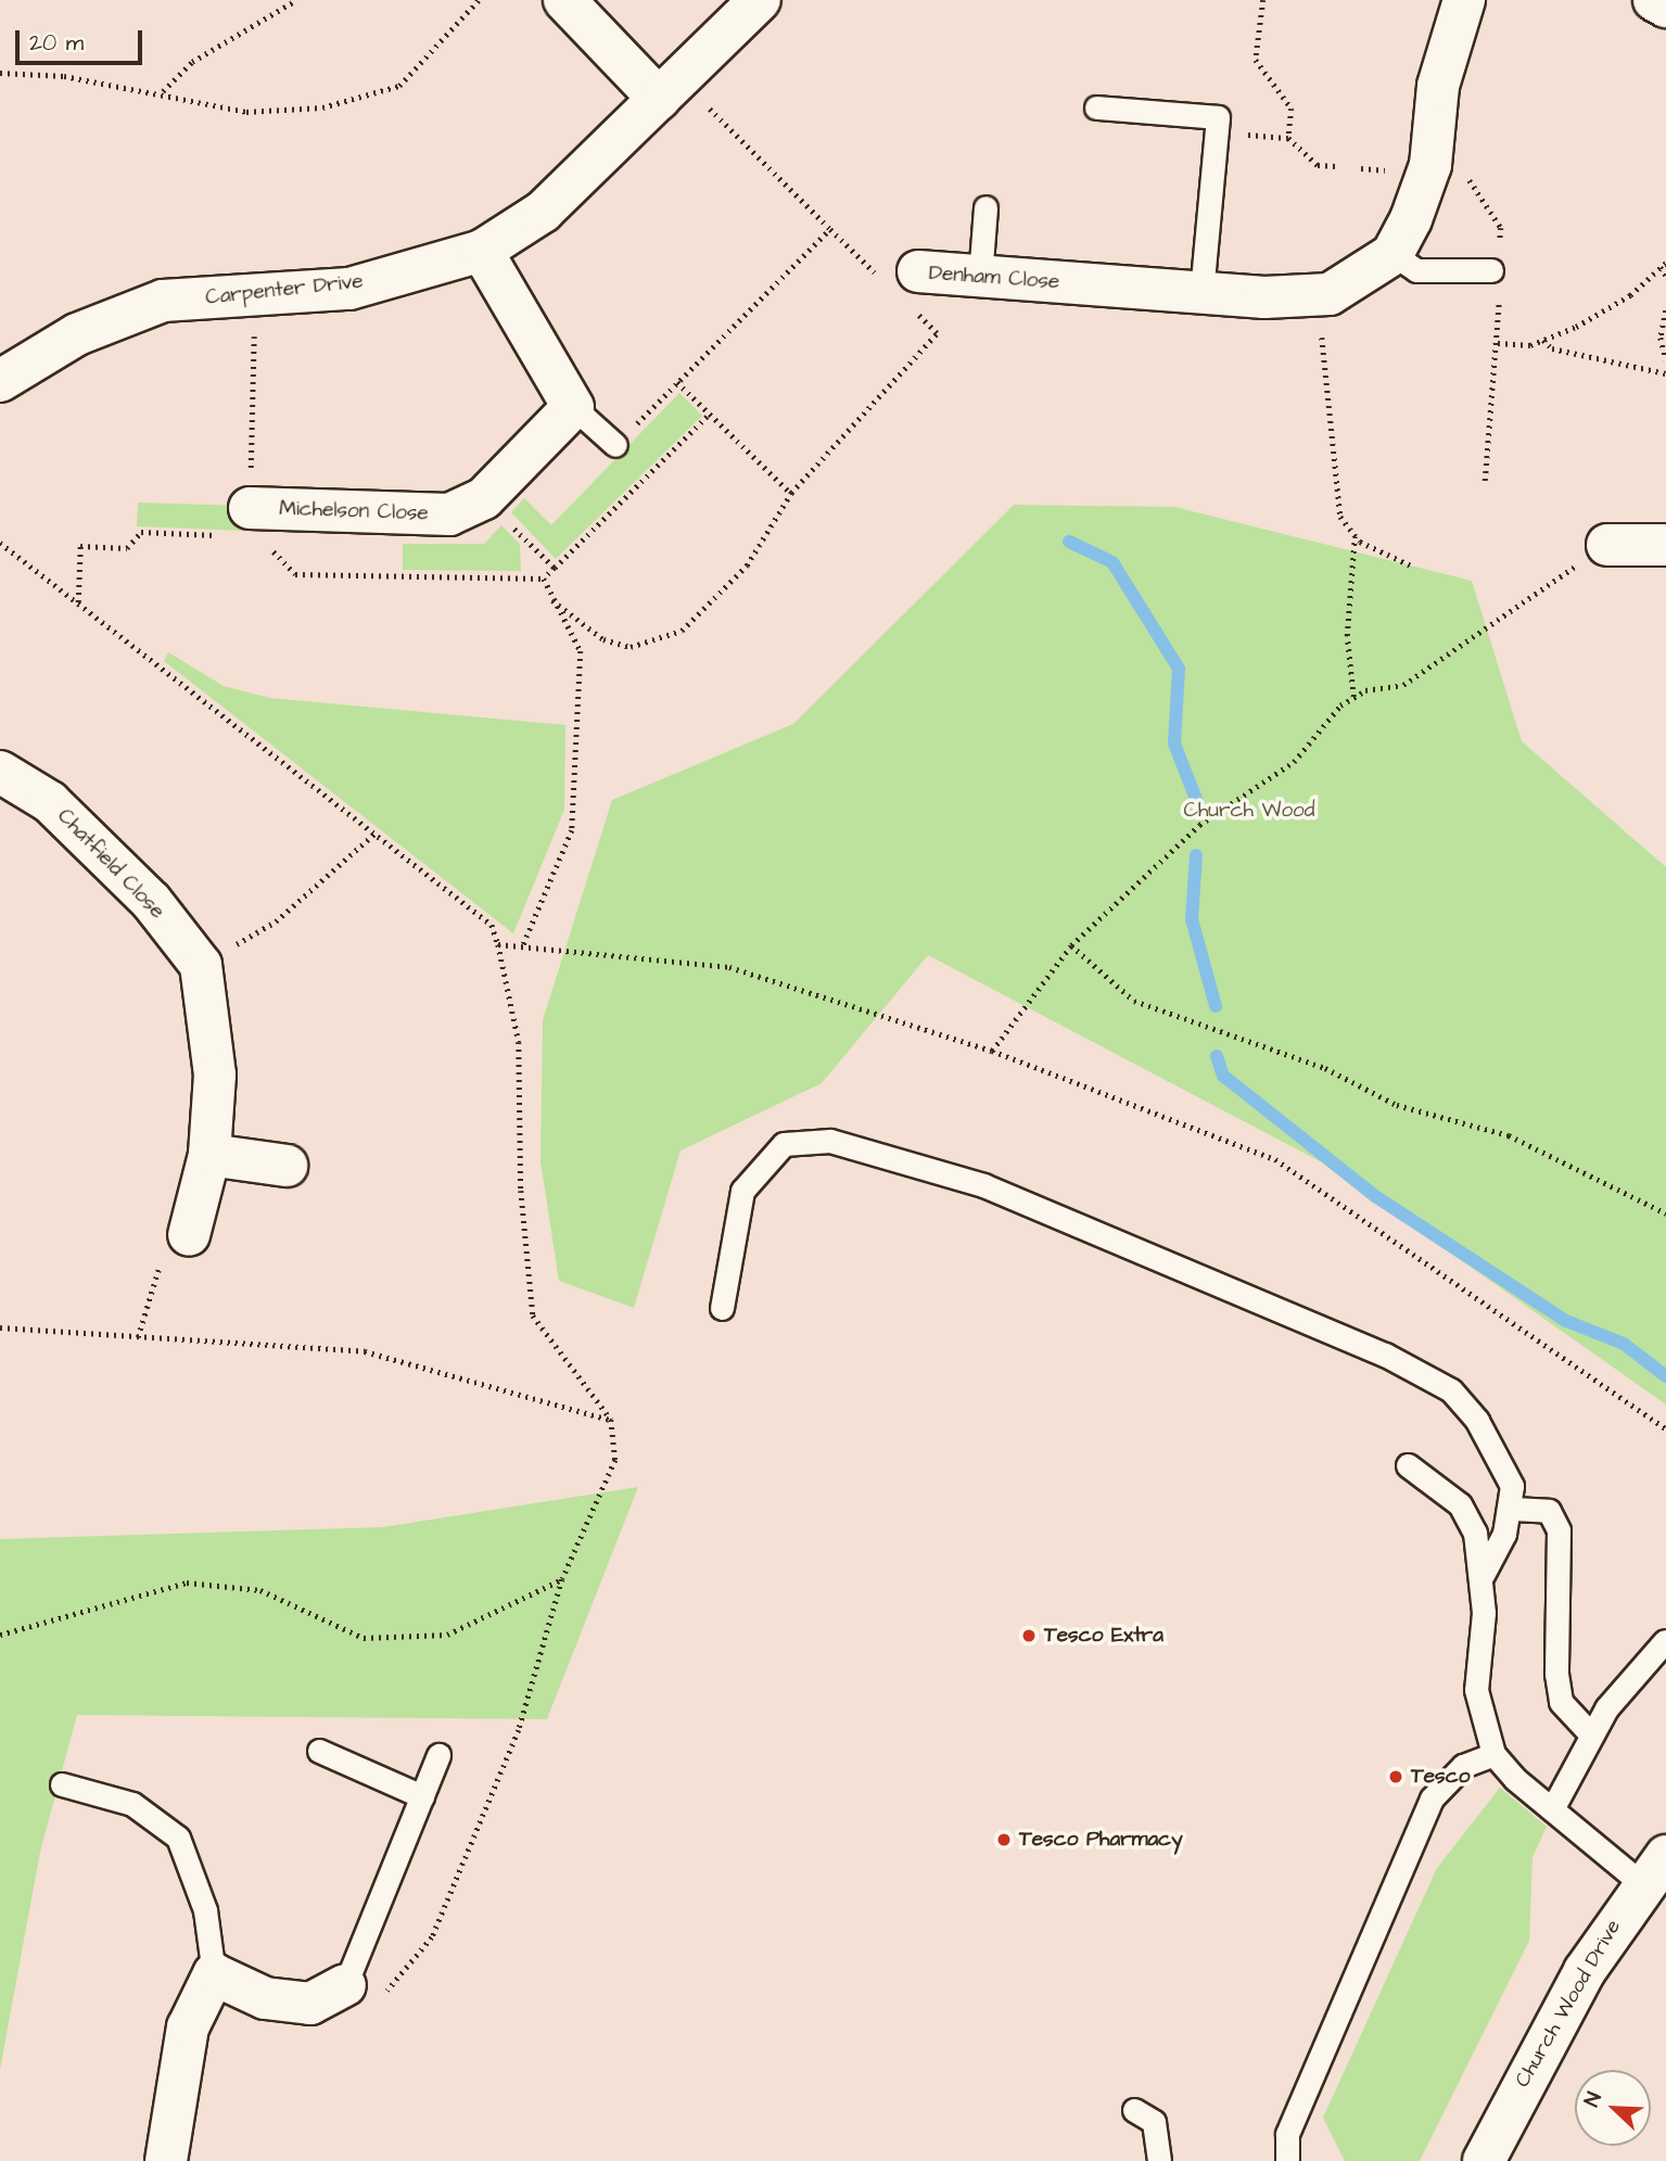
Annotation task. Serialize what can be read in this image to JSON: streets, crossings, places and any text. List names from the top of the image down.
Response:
{
  "streets": {
    "street": [
      "Denham Close",
      "Carpenter Drive",
      "Michelson Close",
      "Chatfield Close",
      "Church Wood Drive"
    ]
  },
  "parks": ["Church Wood"],
  "places": ["Tesco Extra", "Tesco", "Tesco Pharmacy"],
  "scale_bar": "20 m",
  "north": "top left"
}
